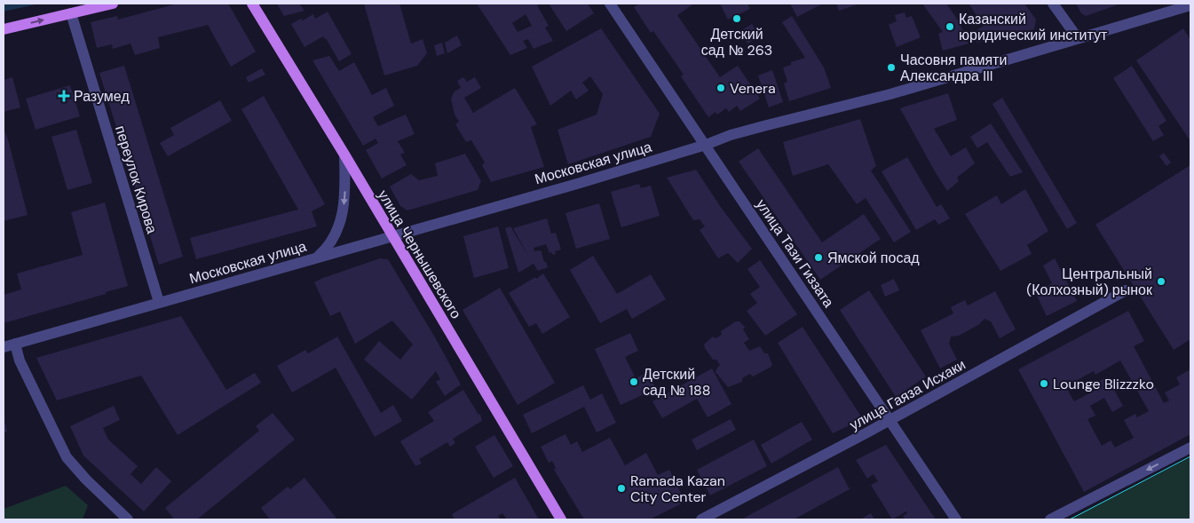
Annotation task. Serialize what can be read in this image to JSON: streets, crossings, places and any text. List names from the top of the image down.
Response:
{
  "streets": {
    "main road": ["улица Чернышевского"],
    "street": [
      "Московская улица",
      "переулок Кирова",
      "улица Тази Гиззата",
      "улица Гаяза Исхаки"
    ]
  },
  "crossings": [
    ["Московская улица", "переулок Кирова"],
    ["Московская улица", "улица Тази Гиззата"],
    ["Московская улица", "улица Чернышевского"],
    ["улица Тази Гиззата", "улица Гаяза Исхаки"]
  ],
  "places": {
    "other": [
      "Детский сад № 263",
      "Казанский юридический институт",
      "Часовня памяти Александра III",
      "Venera",
      "Ямской посад",
      "Центральный (Колхозный) рынок",
      "Детский сад № 188",
      "Lounge Blizzzko",
      "Ramada Kazan City Center"
    ],
    "health": ["Разумед"]
  }
}
